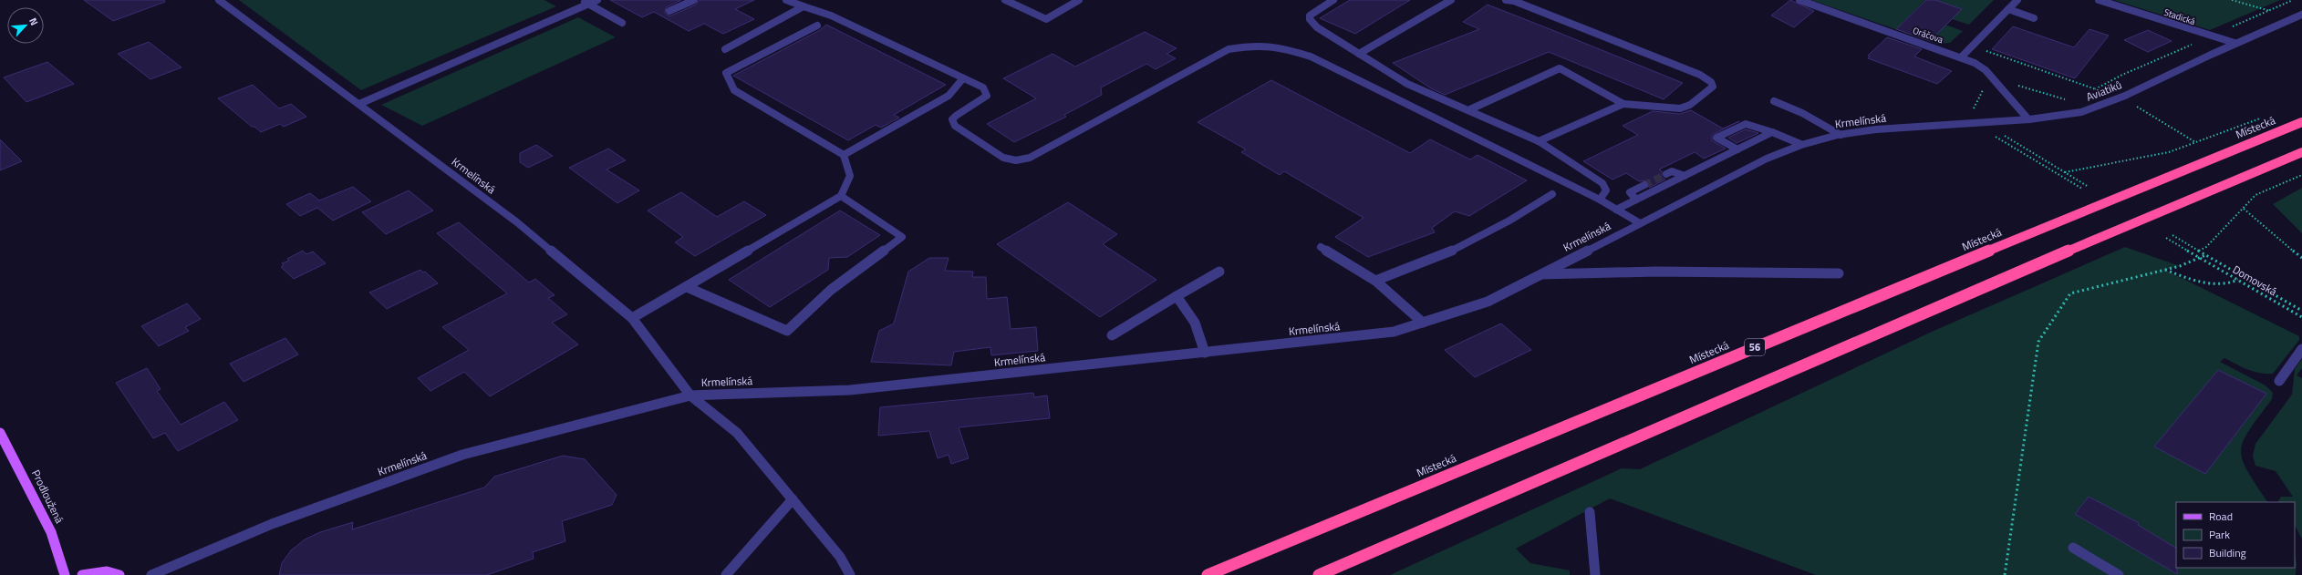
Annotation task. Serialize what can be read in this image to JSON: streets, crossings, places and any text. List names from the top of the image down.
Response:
{
  "streets": {
    "highway": ["Místecká", "56"],
    "main road": ["Prodloužená"],
    "street": [
      "Stadická",
      "Oráčova",
      "Aviatiků",
      "Krmelínská"
    ],
    "path": ["Domovská"]
  },
  "crossings": [
    ["Stadická", "Aviatiků"],
    ["Oráčova", "Aviatiků"],
    ["Aviatiků", "Krmelínská"]
  ],
  "legend": ["Road", "Park", "Building"],
  "north": "top right"
}
